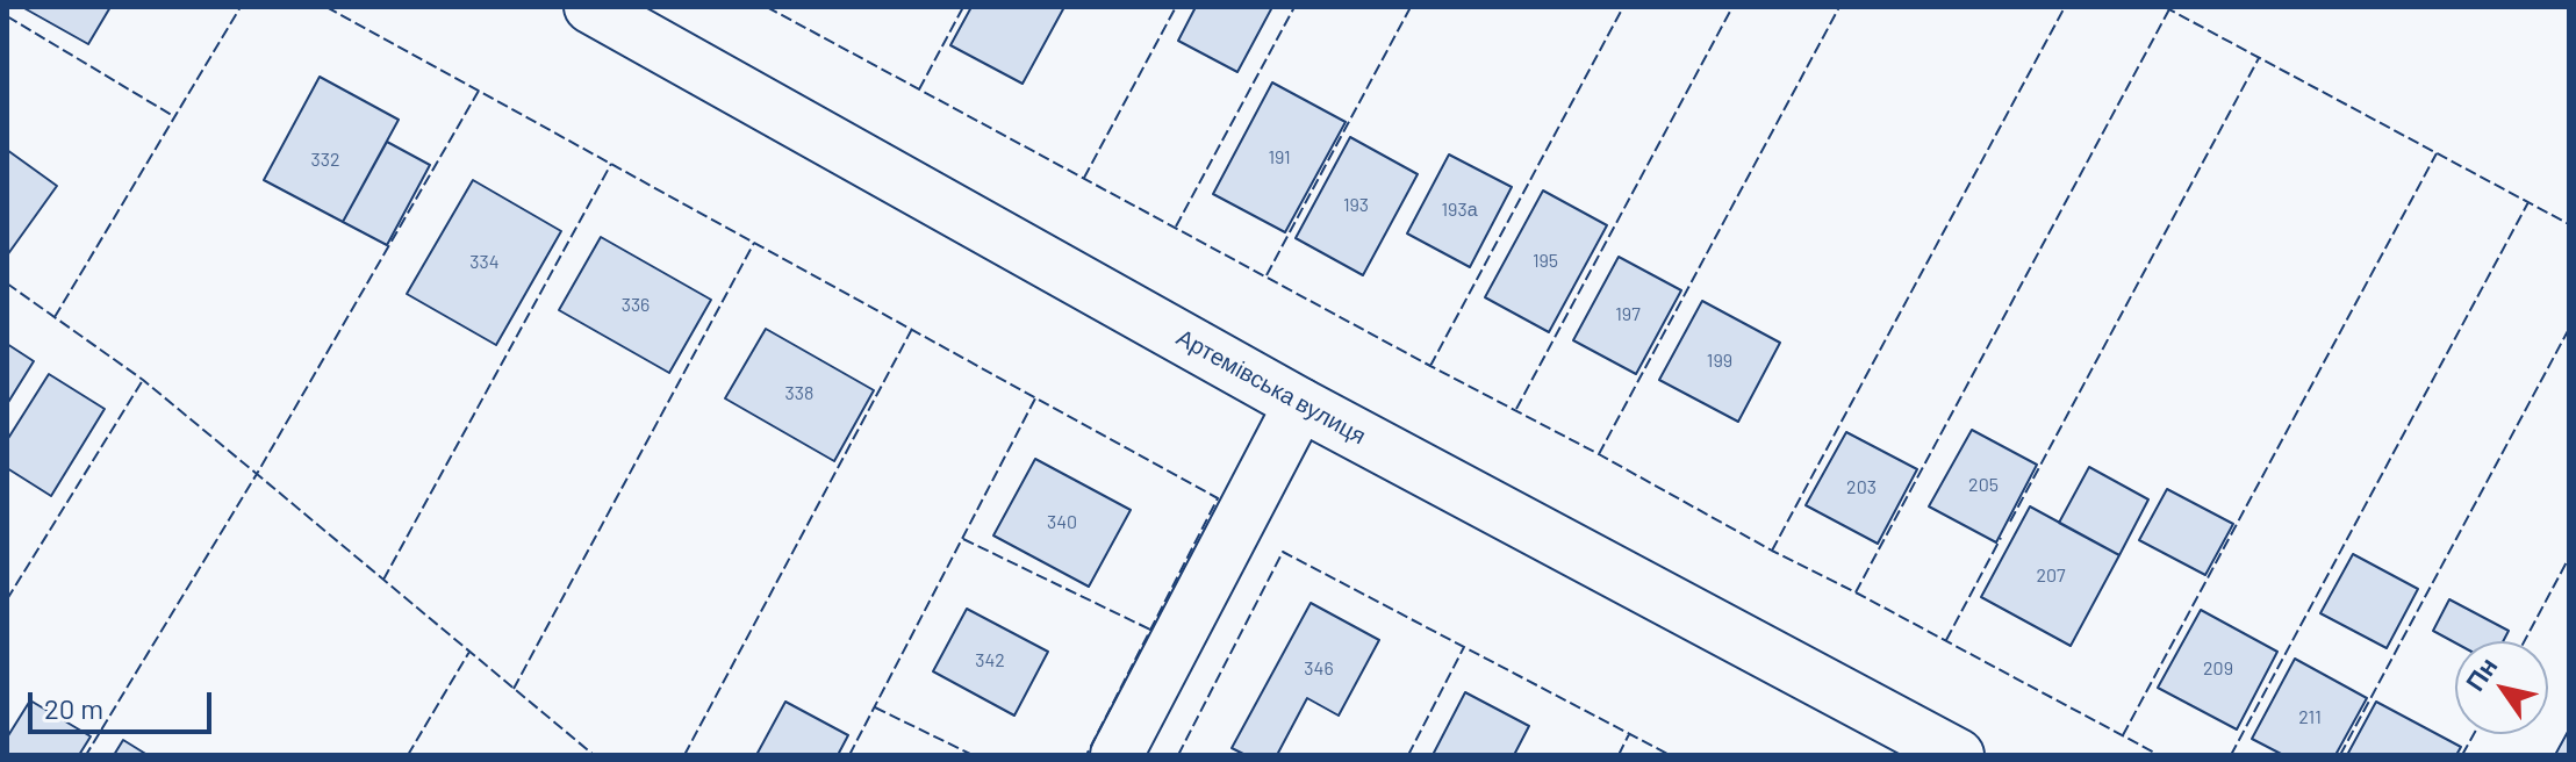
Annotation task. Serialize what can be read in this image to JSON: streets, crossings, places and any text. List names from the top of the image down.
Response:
{
  "streets": {
    "main road": ["Артемівська вулиця"]
  },
  "house_numbers": [
    "191",
    "332",
    "193",
    "193а",
    "195",
    "334",
    "336",
    "197",
    "199",
    "338",
    "205",
    "203",
    "340",
    "207",
    "342",
    "346",
    "209",
    "211"
  ],
  "scale_bar": "20 m",
  "north": "top left"
}
